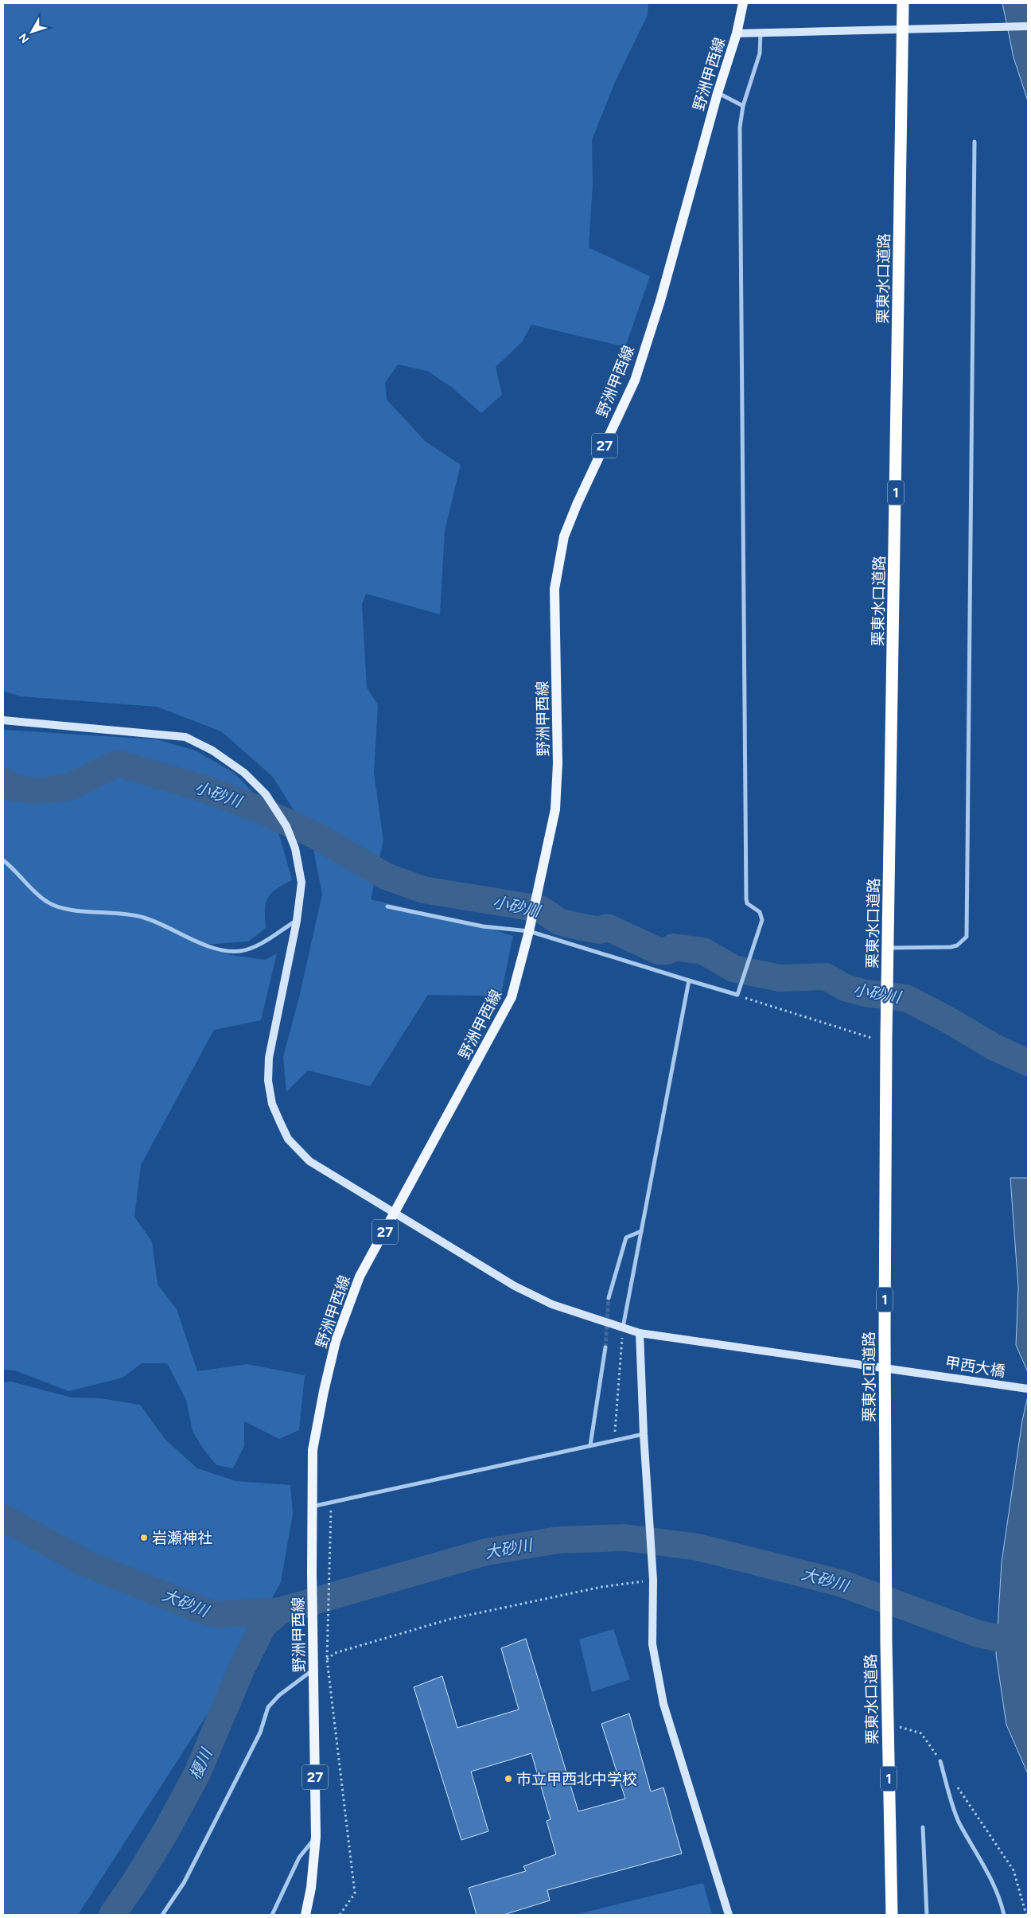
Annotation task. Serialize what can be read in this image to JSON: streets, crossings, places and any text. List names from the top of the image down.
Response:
{
  "streets": {
    "highway": ["栗東水口道路", "1"],
    "main road": ["野洲甲西線", "27"],
    "street": ["甲西大橋"]
  },
  "crossings": [
    ["野洲甲西線", "甲西大橋"],
    ["栗東水口道路", "甲西大橋"]
  ],
  "water": ["小砂川", "大砂川", "榎川"],
  "places": ["岩瀬神社", "市立甲西北中学校"],
  "north": "bottom left"
}
